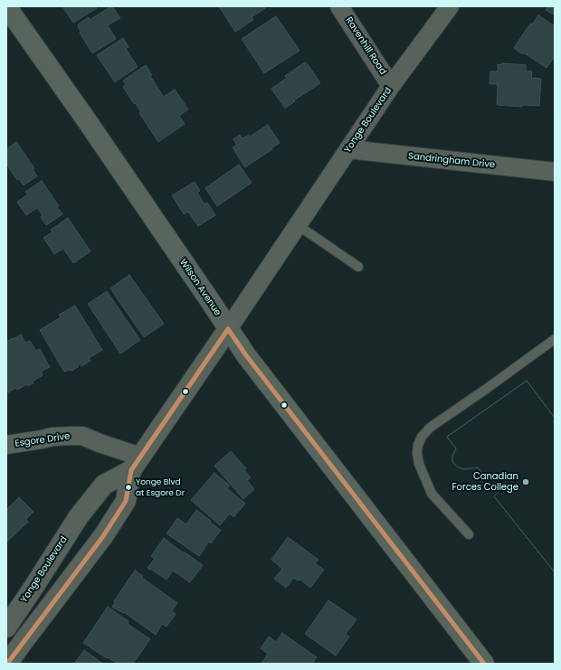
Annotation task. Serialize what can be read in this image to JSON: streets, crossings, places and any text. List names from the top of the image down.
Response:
{
  "streets": {
    "main road": ["Wilson Avenue"],
    "street": [
      "Ravenhill Road",
      "Yonge Boulevard",
      "Sandringham Drive",
      "Esgore Drive"
    ]
  },
  "crossings": [
    ["Ravenhill Road", "Yonge Boulevard"],
    ["Yonge Boulevard", "Sandringham Drive"],
    ["Yonge Boulevard", "Wilson Avenue"],
    ["Yonge Boulevard", "Esgore Drive"]
  ],
  "places": ["Canadian Forces College", "Yonge Blvd at Esgore Dr"]
}
